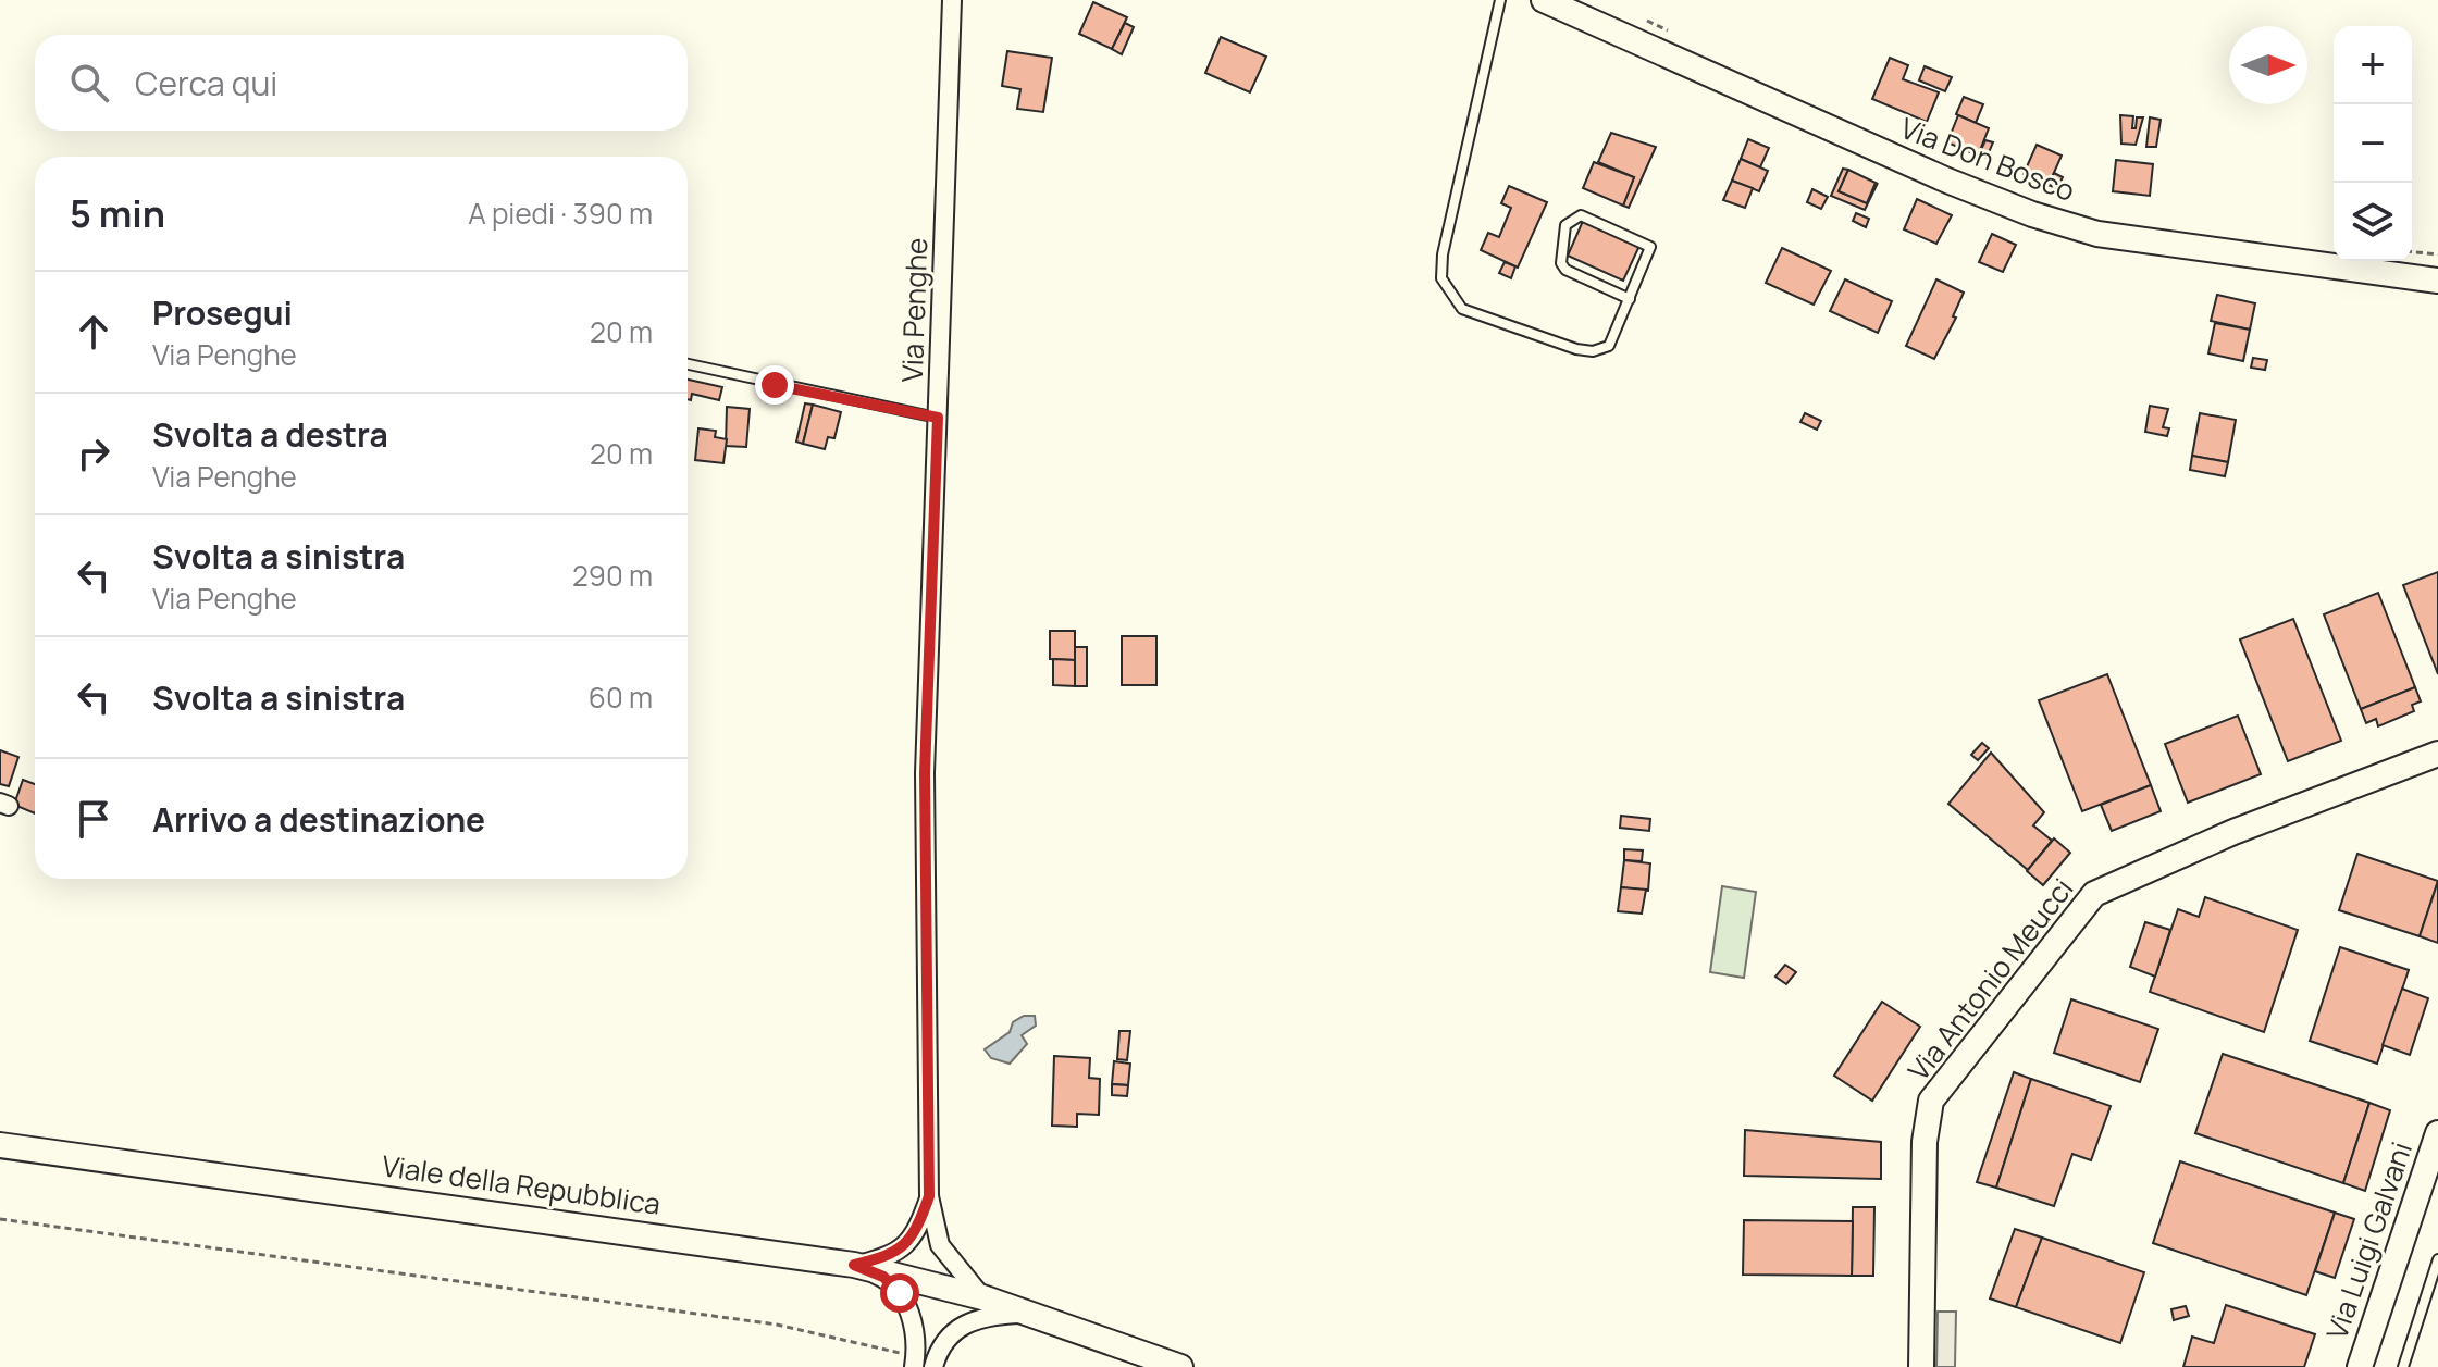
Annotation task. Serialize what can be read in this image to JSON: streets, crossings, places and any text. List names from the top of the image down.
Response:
{
  "streets": {
    "main road": [
      "Via Don Bosco",
      "Via Antonio Meucci",
      "Viale della Repubblica",
      "Via Luigi Galvani"
    ],
    "street": ["Via Penghe"]
  },
  "crossings": [
    ["Via Penghe", "Viale della Repubblica"]
  ],
  "north": "right",
  "page": {
    "map_buttons": ["+", "−"],
    "search": "Cerca qui",
    "heading": ["5 min", "A piedi · 390 m"],
    "list": [
      ["Prosegui", "Via Penghe", "20 m"],
      ["Svolta a destra", "Via Penghe", "20 m"],
      ["Svolta a sinistra", "Via Penghe", "290 m"],
      ["Svolta a sinistra", "60 m"],
      "Arrivo a destinazione"
    ]
  }
}
